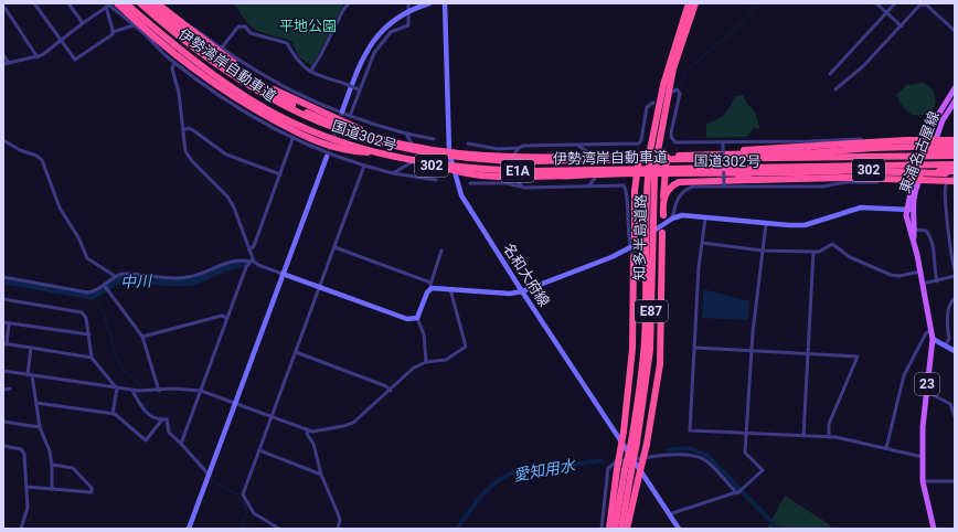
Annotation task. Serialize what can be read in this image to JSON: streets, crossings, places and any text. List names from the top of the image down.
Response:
{
  "streets": {
    "highway": [
      "伊勢湾岸自動車道",
      "国道302号",
      "302",
      "E1A",
      "知多半島道路",
      "E87"
    ],
    "main road": ["東浦名古屋線", "23"],
    "street": ["名和大府線"]
  },
  "crossings": [
    ["伊勢湾岸自動車道", "国道302号"],
    ["国道302号", "東浦名古屋線"],
    ["国道302号", "名和大府線"]
  ],
  "water": ["中川", "愛知用水"],
  "parks": ["平地公園"]
}
